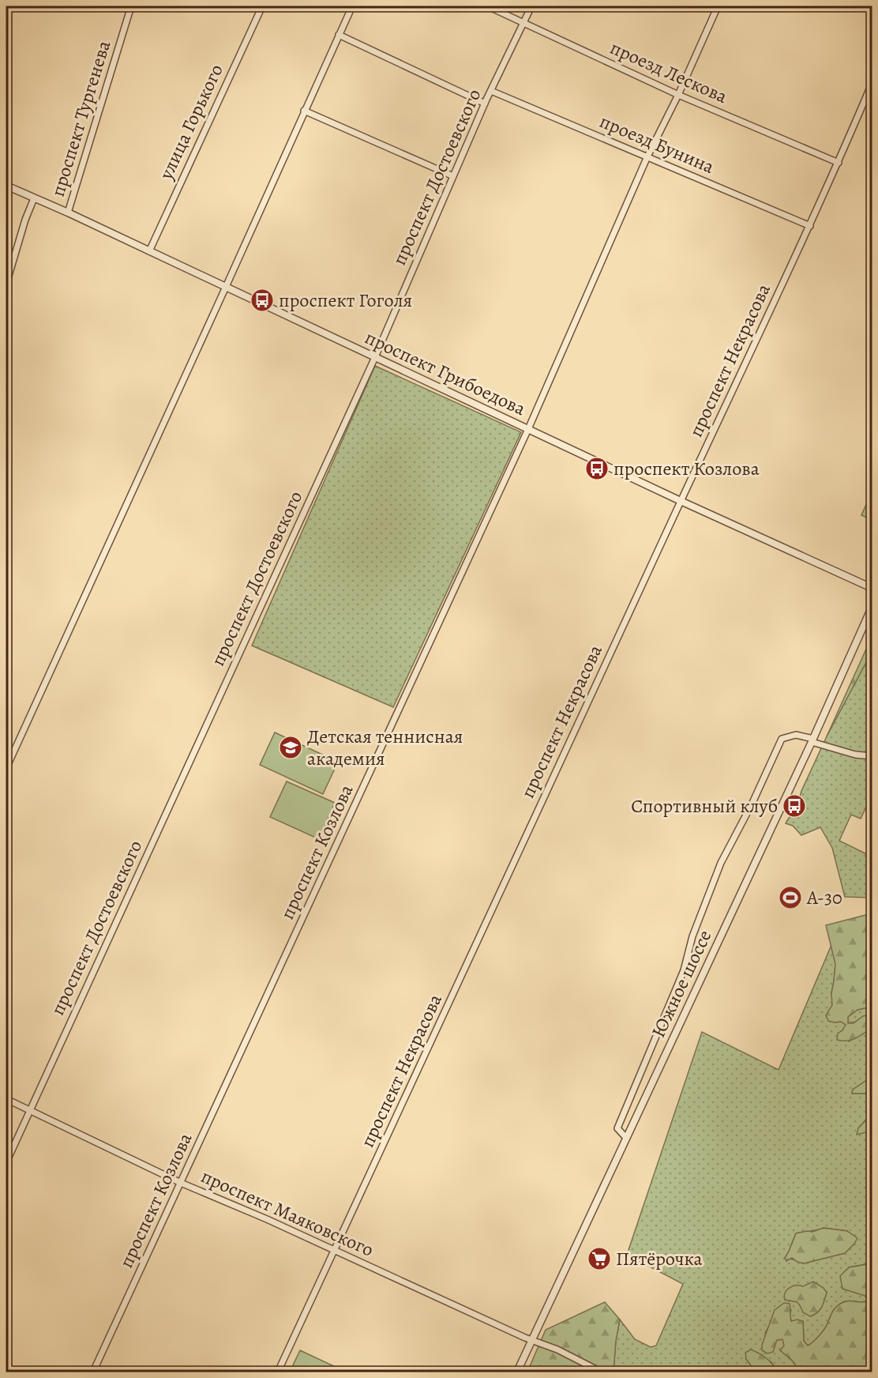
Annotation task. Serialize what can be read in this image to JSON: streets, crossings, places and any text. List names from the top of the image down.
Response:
{
  "streets": {
    "street": [
      "проезд Лескова",
      "проспект Тургенева",
      "улица Горького",
      "проезд Бунина",
      "проспект Достоевского",
      "проспект Некрасова",
      "проспект Грибоедова",
      "проспект Козлова",
      "Южное шоссе",
      "проспект Маяковского"
    ]
  },
  "crossings": [
    ["проезд Лескова", "проспект Достоевского"],
    ["проезд Лескова", "проспект Некрасова"],
    ["проезд Лескова", "проспект Козлова"],
    ["проспект Тургенева", "проспект Грибоедова"],
    ["улица Горького", "проспект Грибоедова"],
    ["проезд Бунина", "проспект Достоевского"],
    ["проезд Бунина", "проспект Некрасова"],
    ["проезд Бунина", "проспект Козлова"],
    ["проспект Достоевского", "проспект Грибоедова"],
    ["проспект Достоевского", "проспект Маяковского"],
    ["проспект Некрасова", "проспект Грибоедова"],
    ["проспект Некрасова", "проспект Маяковского"],
    ["проспект Грибоедова", "проспект Козлова"],
    ["проспект Козлова", "проспект Маяковского"],
    ["Южное шоссе", "проспект Маяковского"]
  ],
  "places": {
    "bus stop": ["проспект Гоголя", "проспект Козлова", "Спортивный клуб"],
    "school or university": ["Детская теннисная академия"],
    "sports": ["А-30"],
    "supermarket": ["Пятёрочка"]
  }
}
